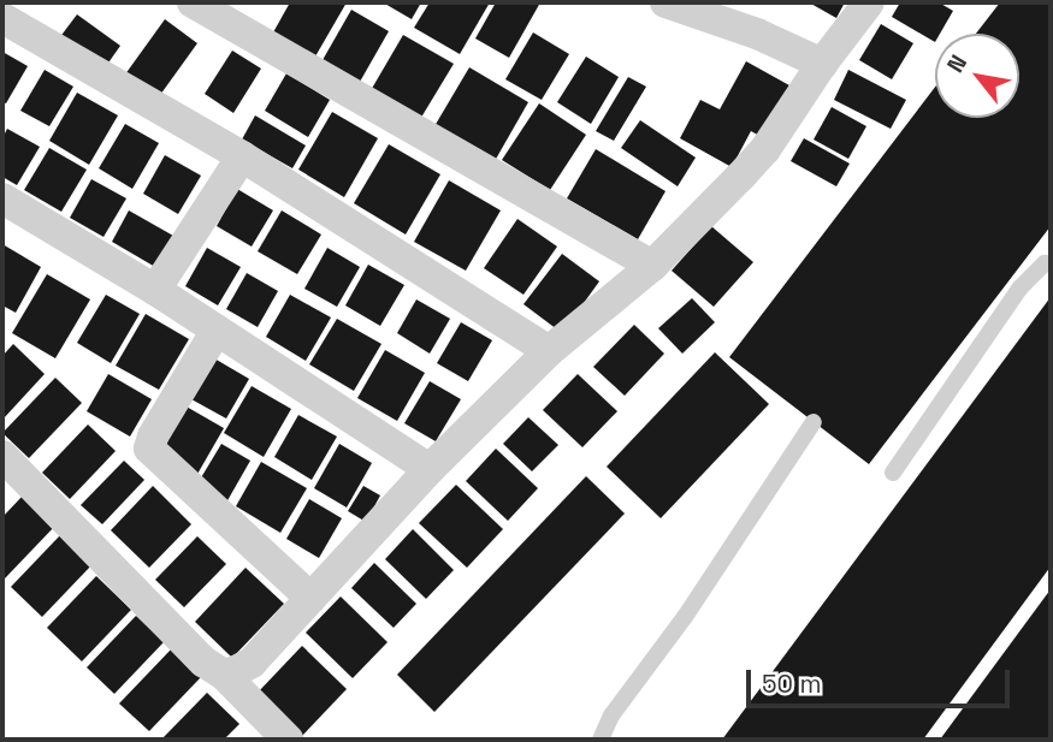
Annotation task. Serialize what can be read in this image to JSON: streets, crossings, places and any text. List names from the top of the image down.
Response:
{
  "scale_bar": "50 m",
  "north": "top left"
}
